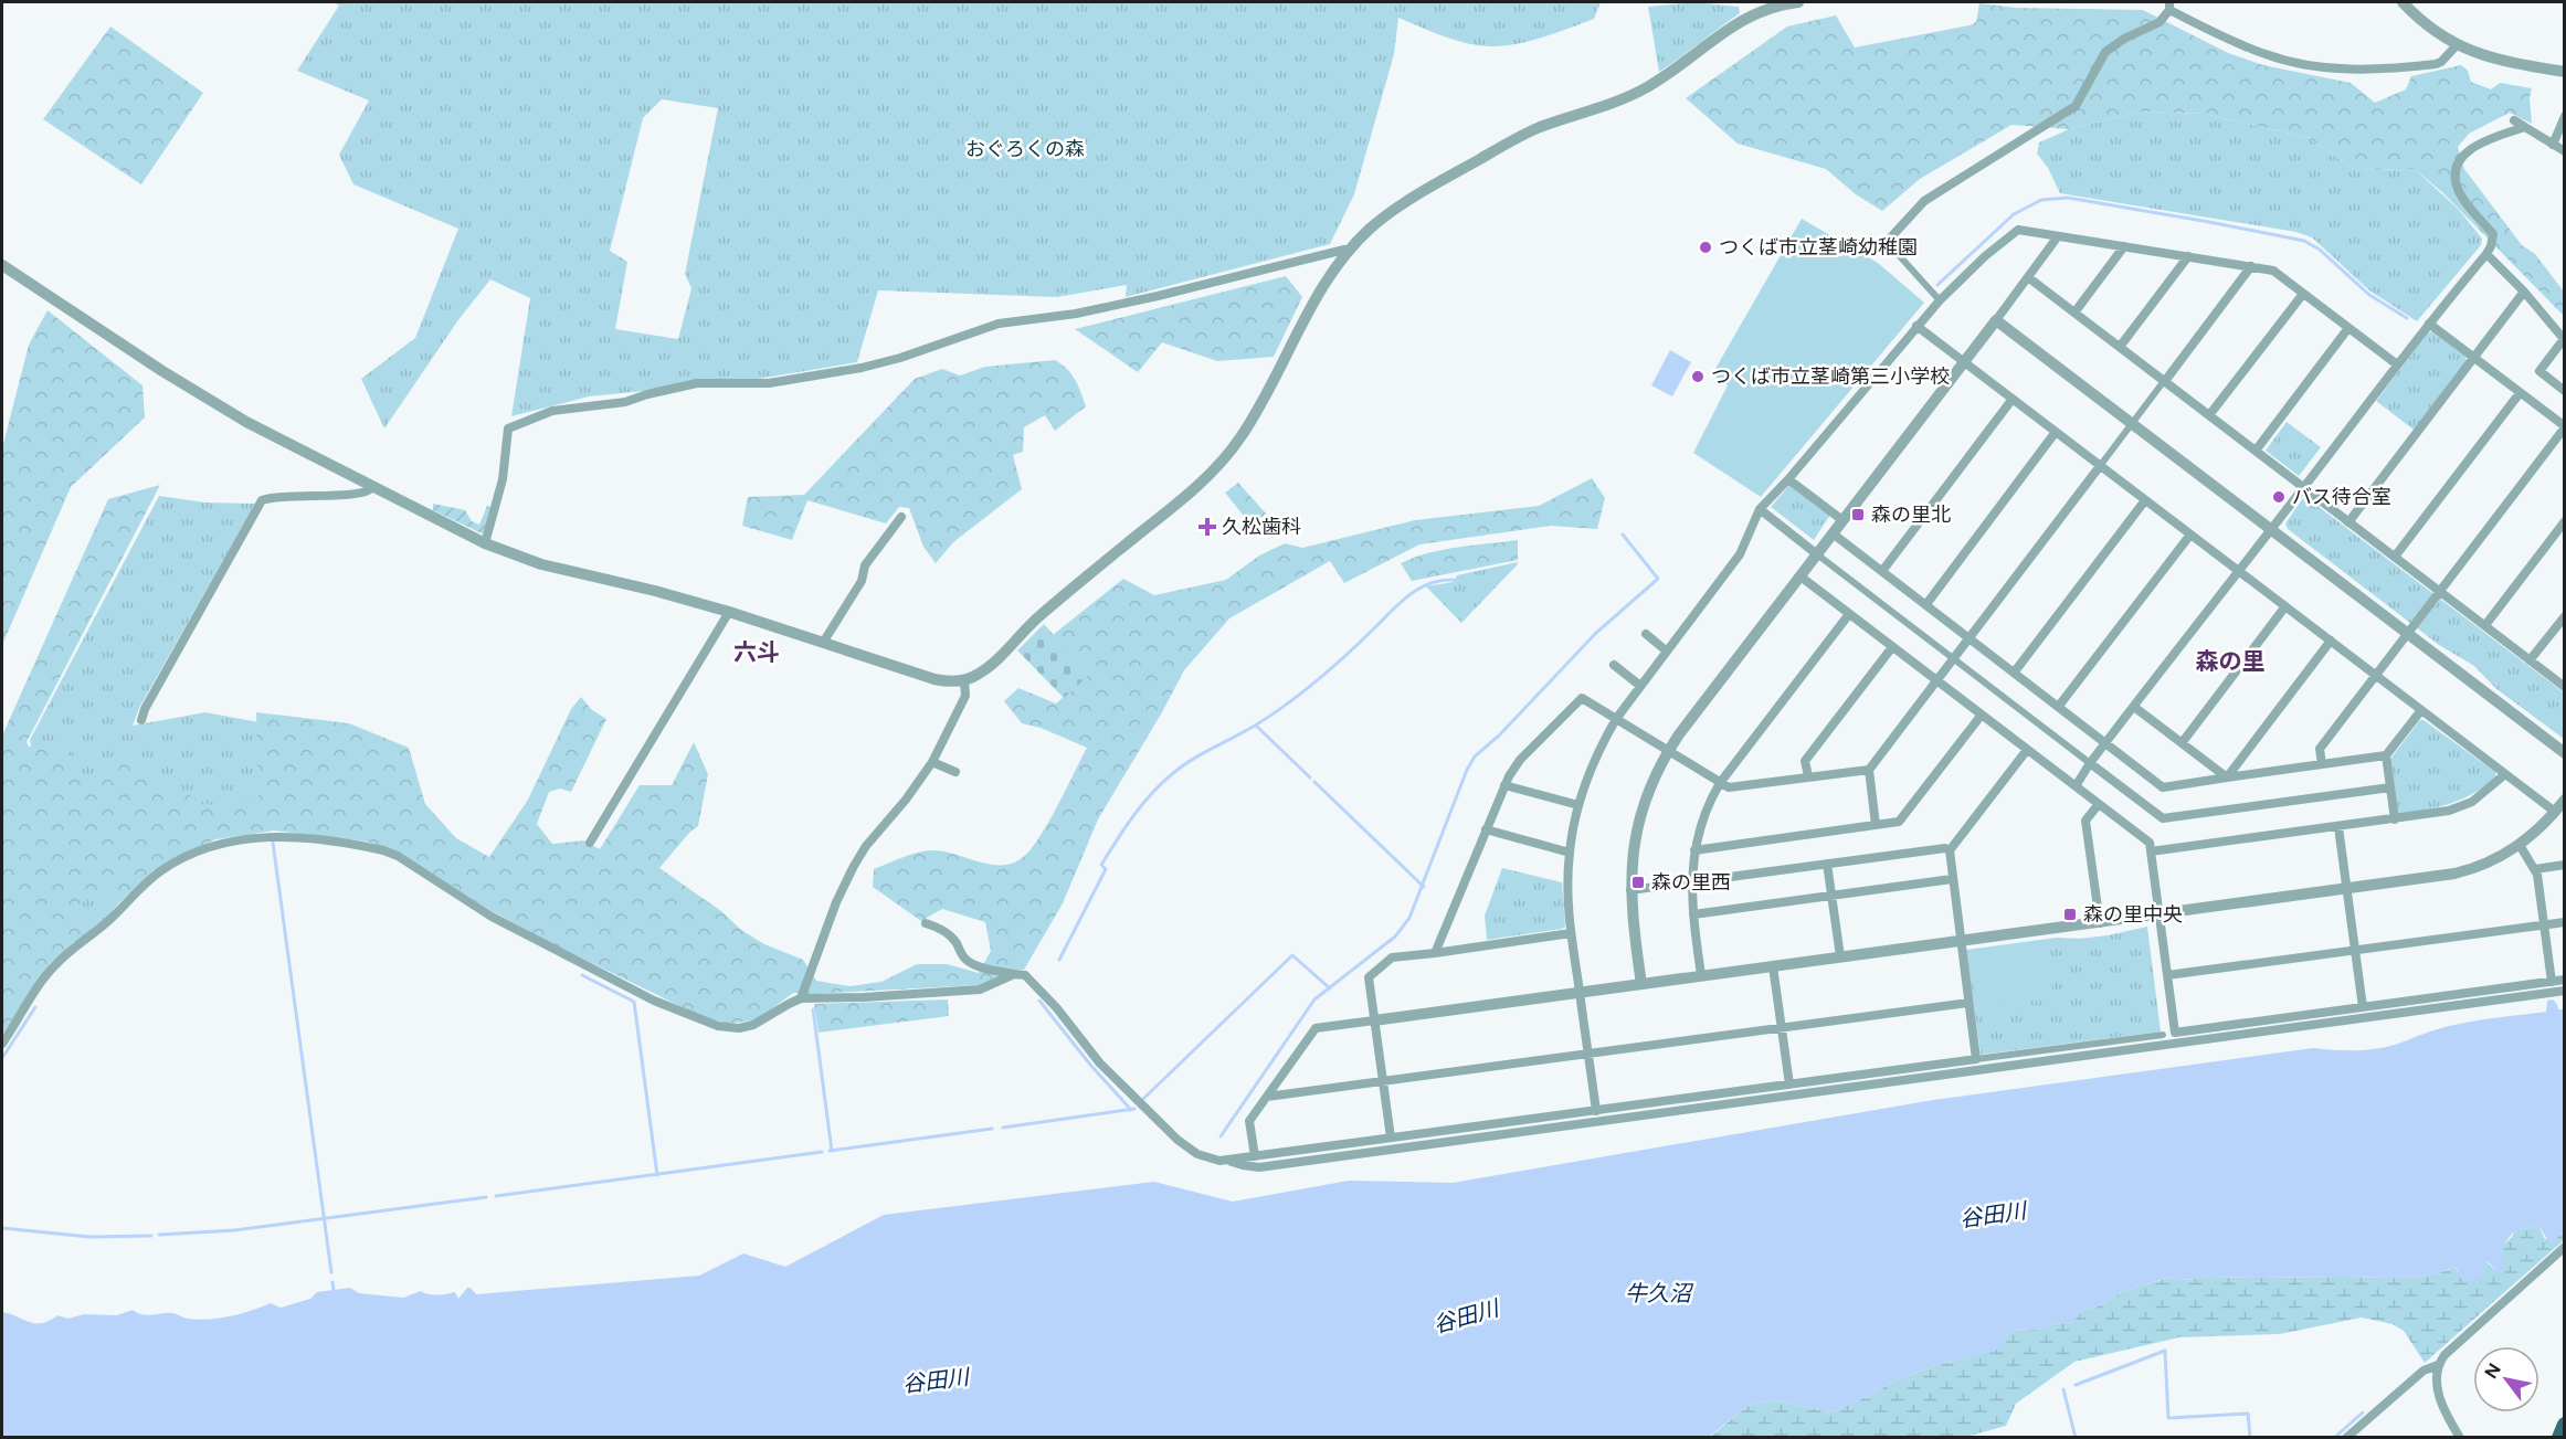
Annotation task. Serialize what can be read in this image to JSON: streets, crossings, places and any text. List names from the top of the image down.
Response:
{
  "districts": ["六斗", "森の里"],
  "water": ["谷田川", "牛久沼"],
  "parks": ["おぐろくの森"],
  "places": {
    "other": ["つくば市立茎崎幼稚園", "つくば市立茎崎第三小学校", "バス待合室"],
    "transit": ["森の里北", "森の里西", "森の里中央"],
    "health": ["久松歯科"]
  },
  "north": "top left"
}
